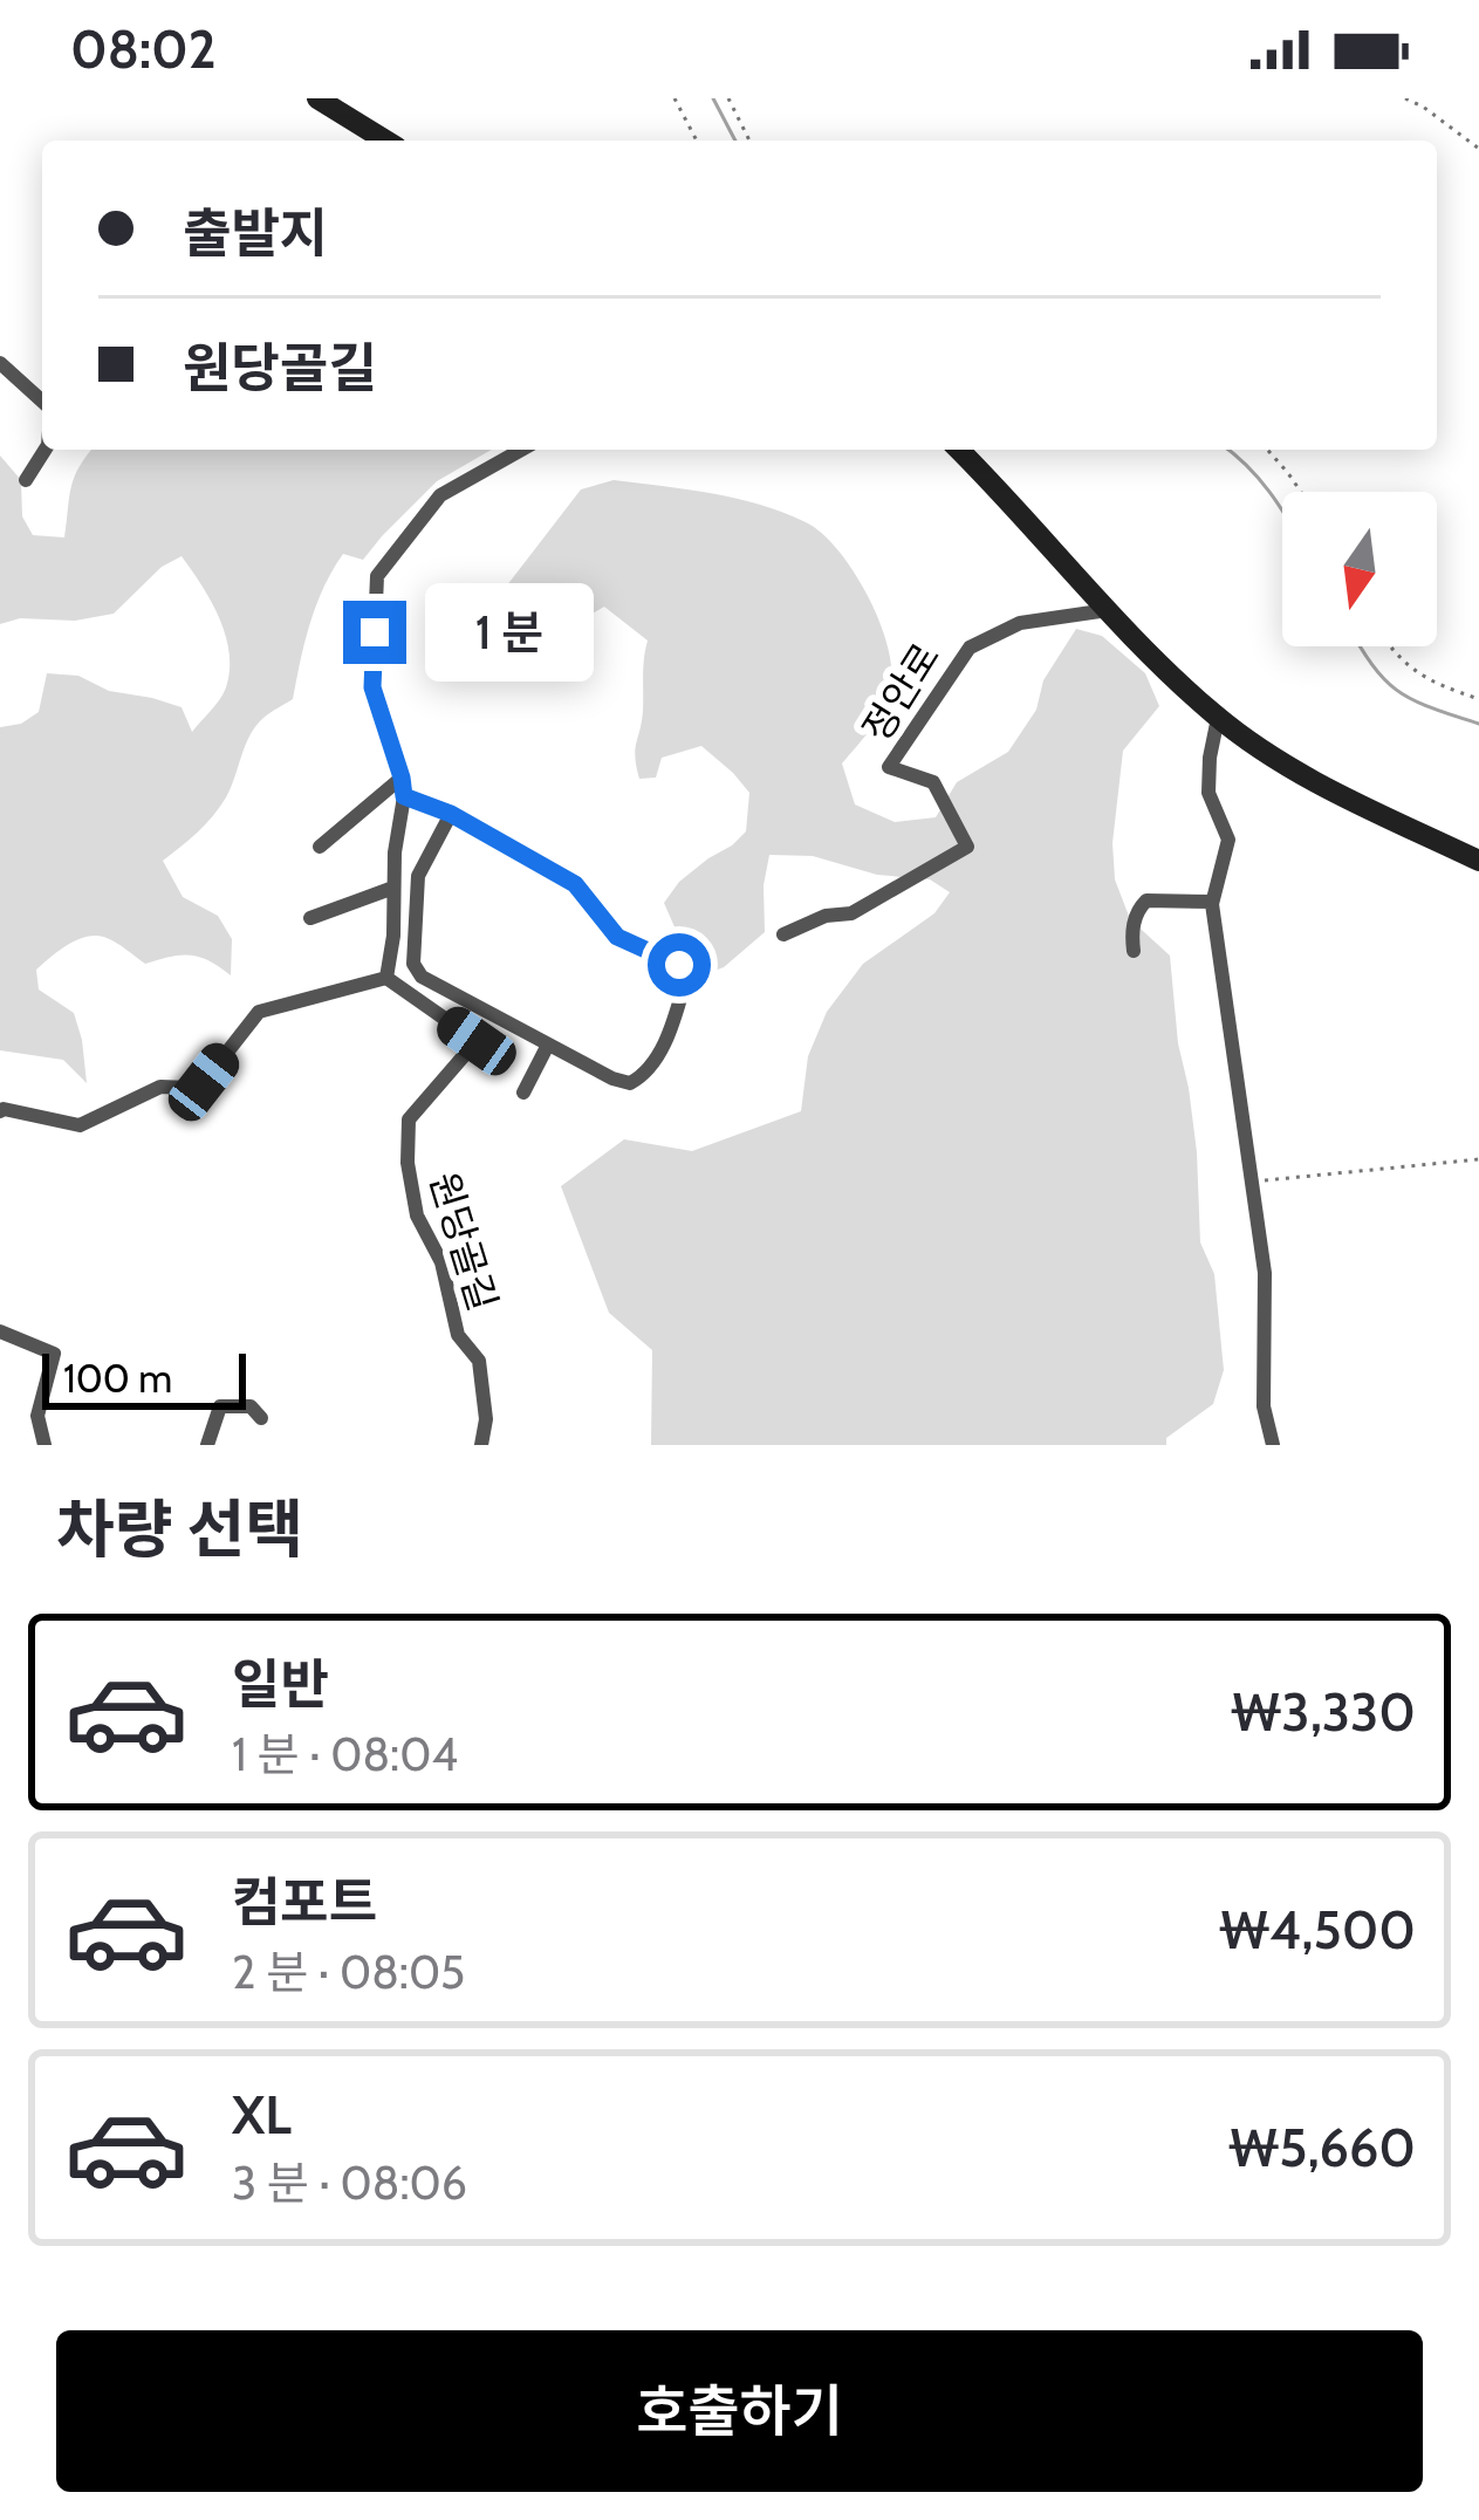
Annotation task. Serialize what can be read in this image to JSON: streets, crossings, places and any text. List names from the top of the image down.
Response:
{
  "streets": {
    "street": ["정안로", "원당골길"]
  },
  "scale_bar": "100 m",
  "north": "bottom",
  "page": {
    "status": "08:02",
    "banner": ["출발지", "원당골길"],
    "bubble": "1 분",
    "scale": "100 m",
    "heading": "차량 선택",
    "list": [
      {
        "name": "일반",
        "note": "1 분 · 08:04",
        "value": "₩3,330"
      },
      {
        "name": "컴포트",
        "note": "2 분 · 08:05",
        "value": "₩4,500"
      },
      {
        "name": "XL",
        "note": "3 분 · 08:06",
        "value": "₩5,660"
      }
    ],
    "buttons": "호출하기"
  }
}
